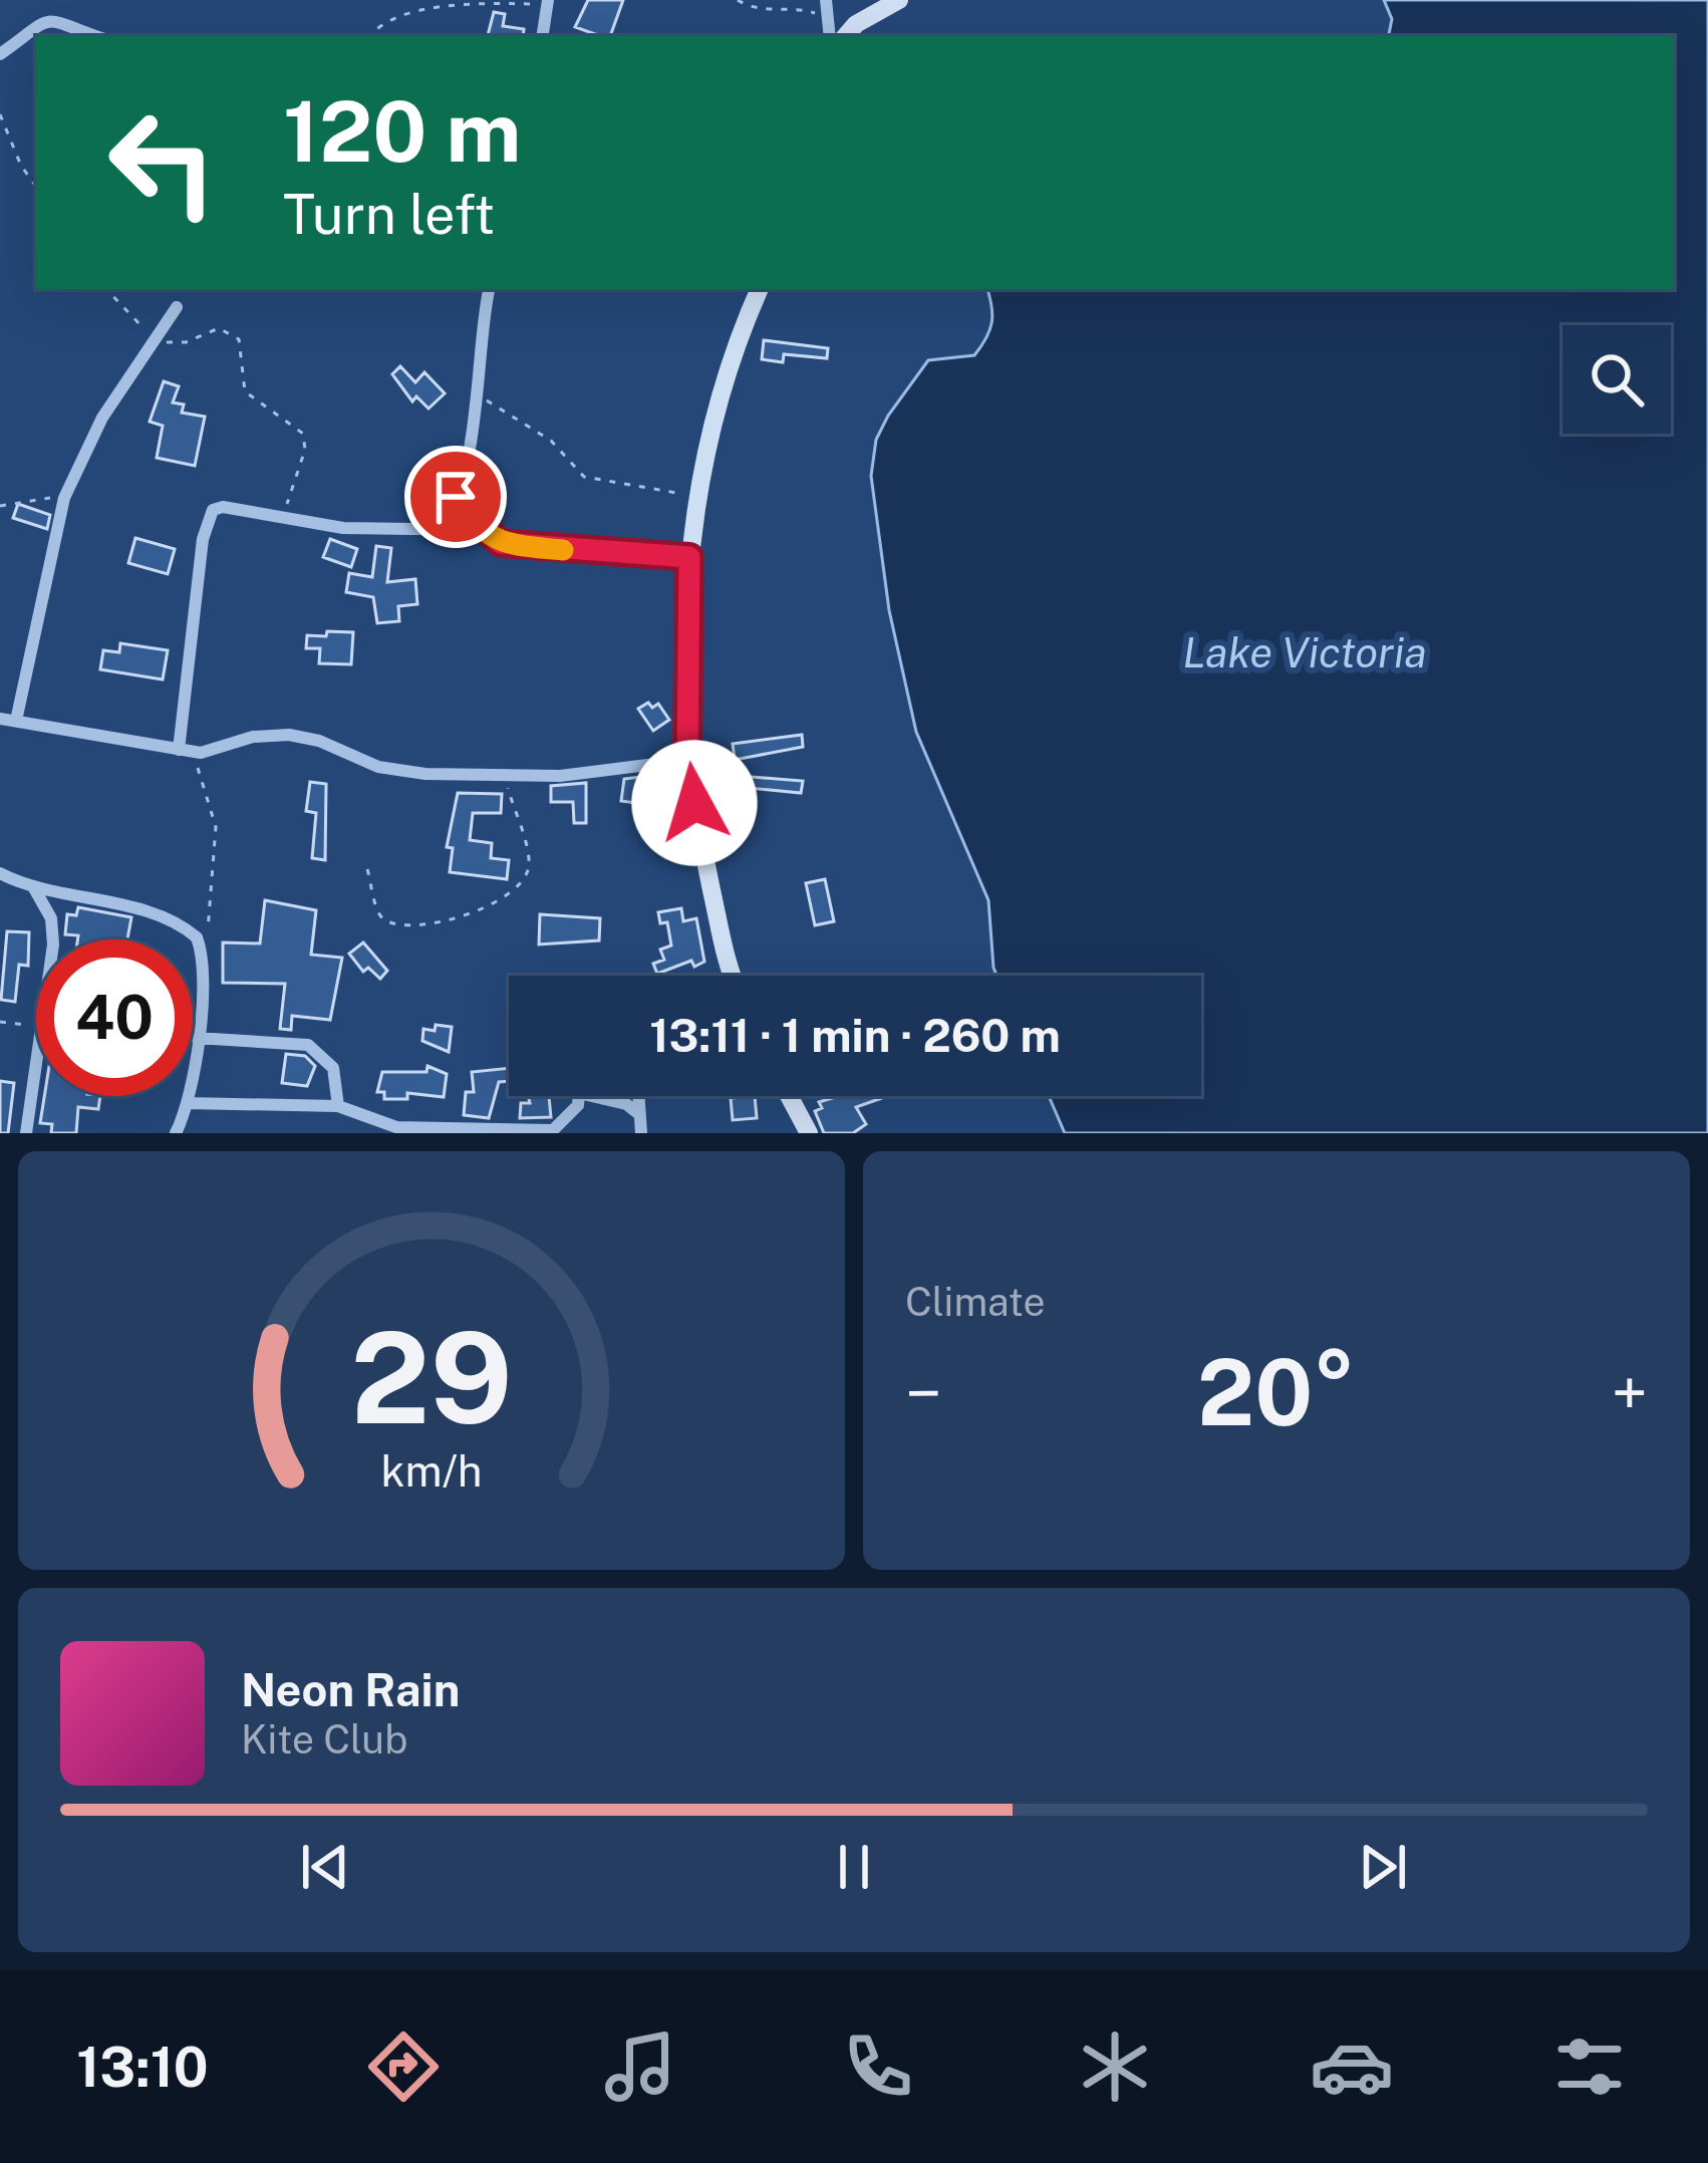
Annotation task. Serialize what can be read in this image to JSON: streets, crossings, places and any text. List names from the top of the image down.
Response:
{
  "water": ["Lake Victoria"],
  "page": {
    "turn": ["120 m", "Turn left"],
    "limit": "40",
    "trip": "13:11 · 1 min · 260 m",
    "tile": "Climate",
    "heat": ["−", "20°", "+"],
    "song": ["Neon Rain", "Kite Club"],
    "tabs": "13:10",
    "gauge": ["29", "km/h"]
  }
}
